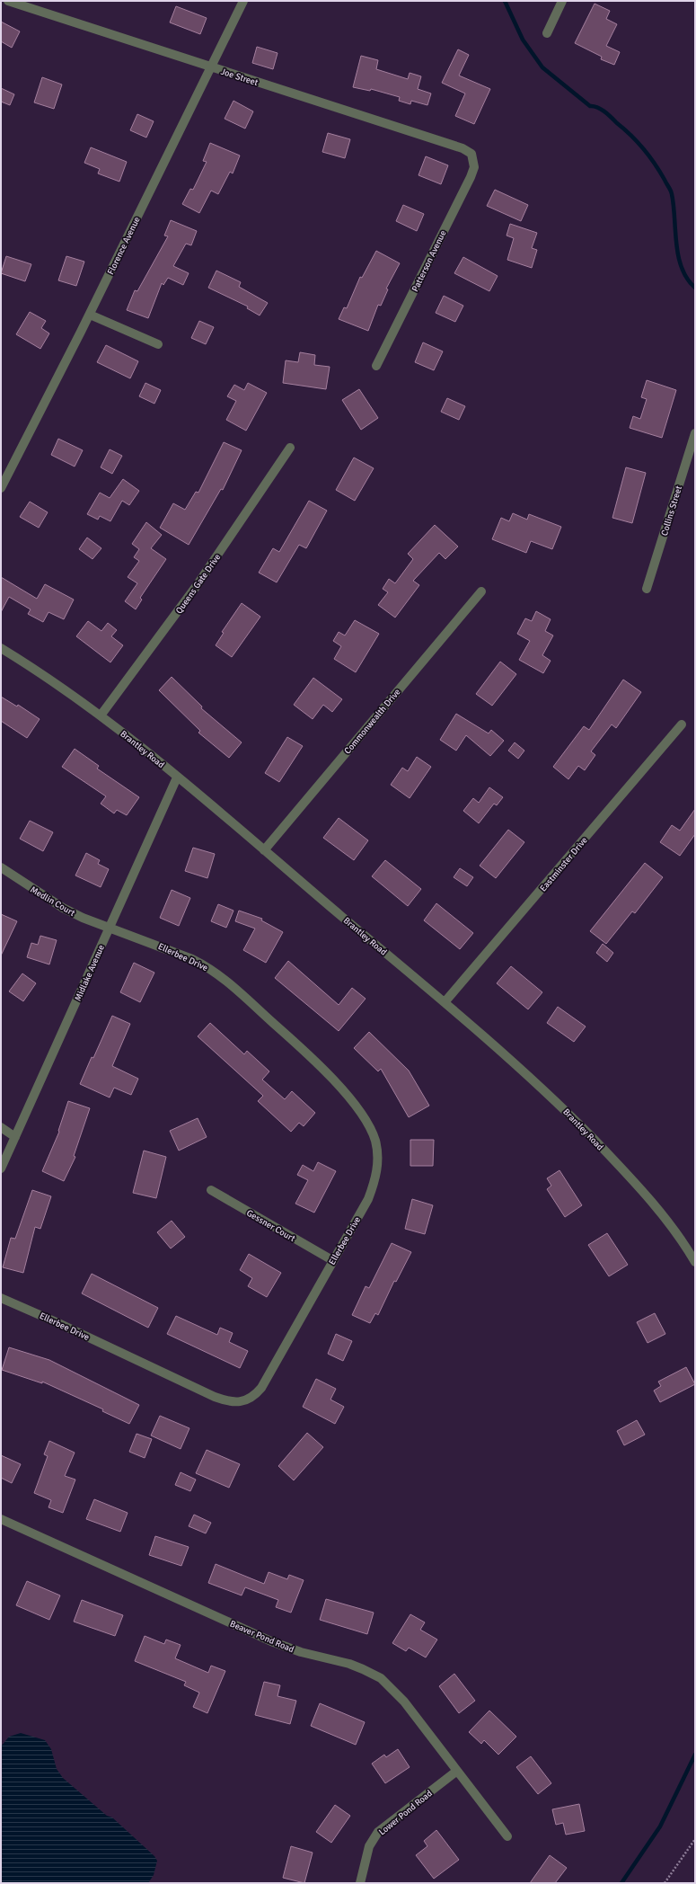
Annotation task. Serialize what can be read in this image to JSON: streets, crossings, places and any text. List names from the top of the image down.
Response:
{
  "streets": {
    "street": [
      "Joe Street",
      "Florence Avenue",
      "Patterson Avenue",
      "Collins Street",
      "Queens Gate Drive",
      "Commonwealth Drive",
      "Brantley Road",
      "Eastminster Drive",
      "Medlin Court",
      "Ellerbee Drive",
      "Midlake Avenue",
      "Gessner Court",
      "Beaver Pond Road",
      "Lower Pond Road"
    ]
  },
  "crossings": [
    ["Joe Street", "Florence Avenue"],
    ["Joe Street", "Patterson Avenue"],
    ["Queens Gate Drive", "Brantley Road"],
    ["Commonwealth Drive", "Brantley Road"],
    ["Brantley Road", "Eastminster Drive"],
    ["Brantley Road", "Midlake Avenue"],
    ["Medlin Court", "Ellerbee Drive"],
    ["Medlin Court", "Midlake Avenue"],
    ["Ellerbee Drive", "Midlake Avenue"],
    ["Ellerbee Drive", "Gessner Court"],
    ["Beaver Pond Road", "Lower Pond Road"]
  ]
}
